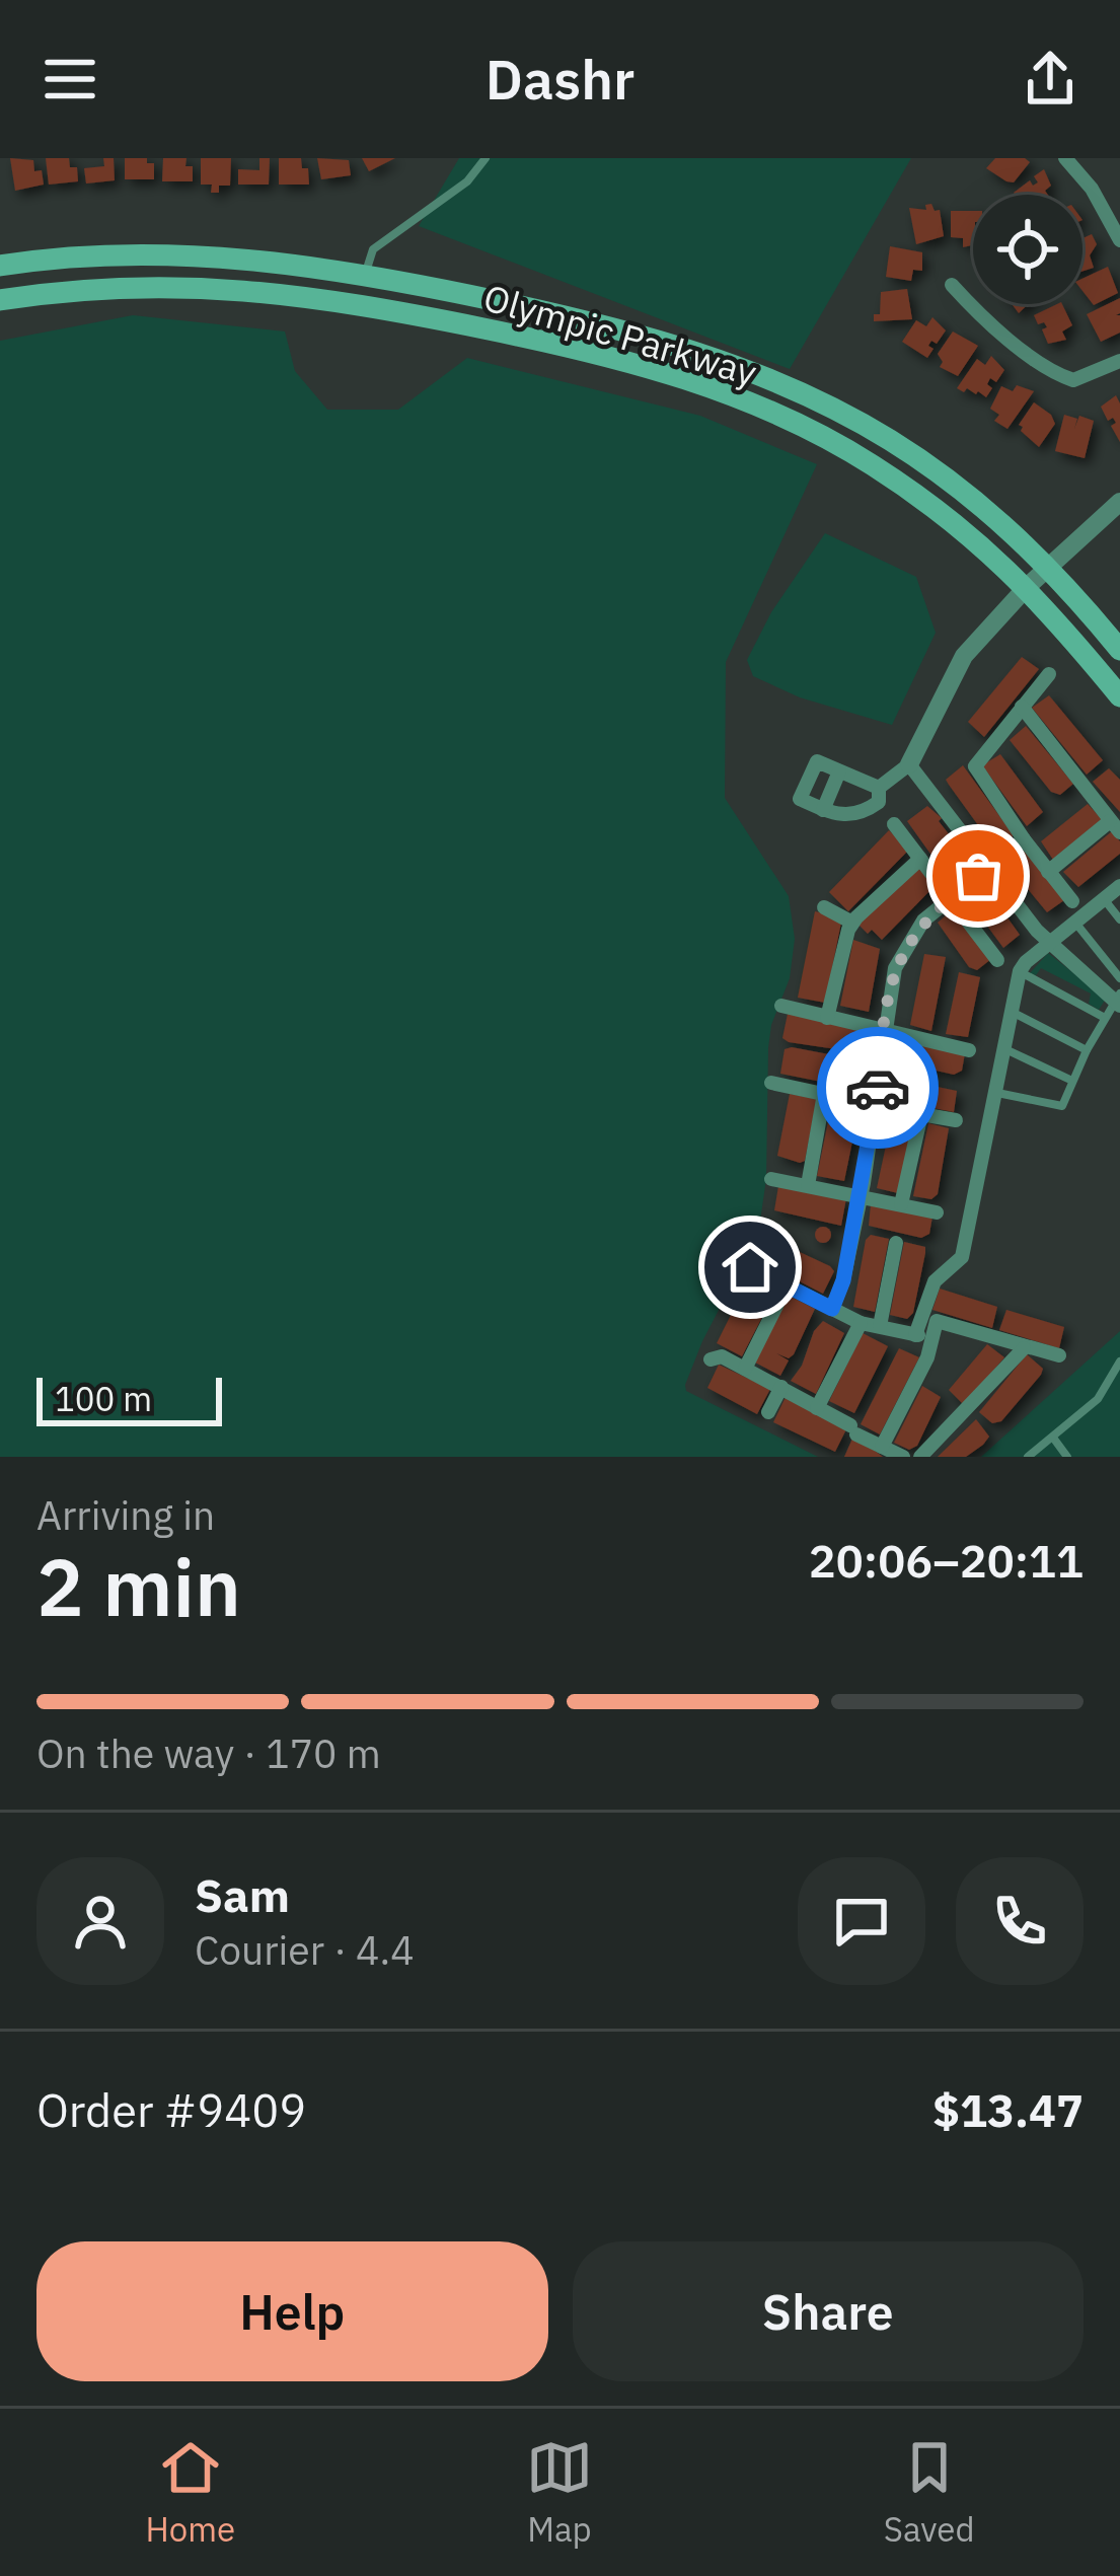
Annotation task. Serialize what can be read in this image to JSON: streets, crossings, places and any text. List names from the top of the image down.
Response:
{
  "streets": {
    "main road": ["Olympic Parkway"]
  },
  "scale_bar": "100 m",
  "page": {
    "header": "Dashr",
    "scale": "100 m",
    "heading": ["2 min", "Arriving in", "20:06–20:11"],
    "panel": [
      "Sam",
      "Courier · 4.4",
      "Order #9409",
      "$13.47"
    ],
    "bar": "On the way · 170 m",
    "buttons": ["Help", "Share"],
    "tabs": ["Home", "Map", "Saved"]
  }
}
